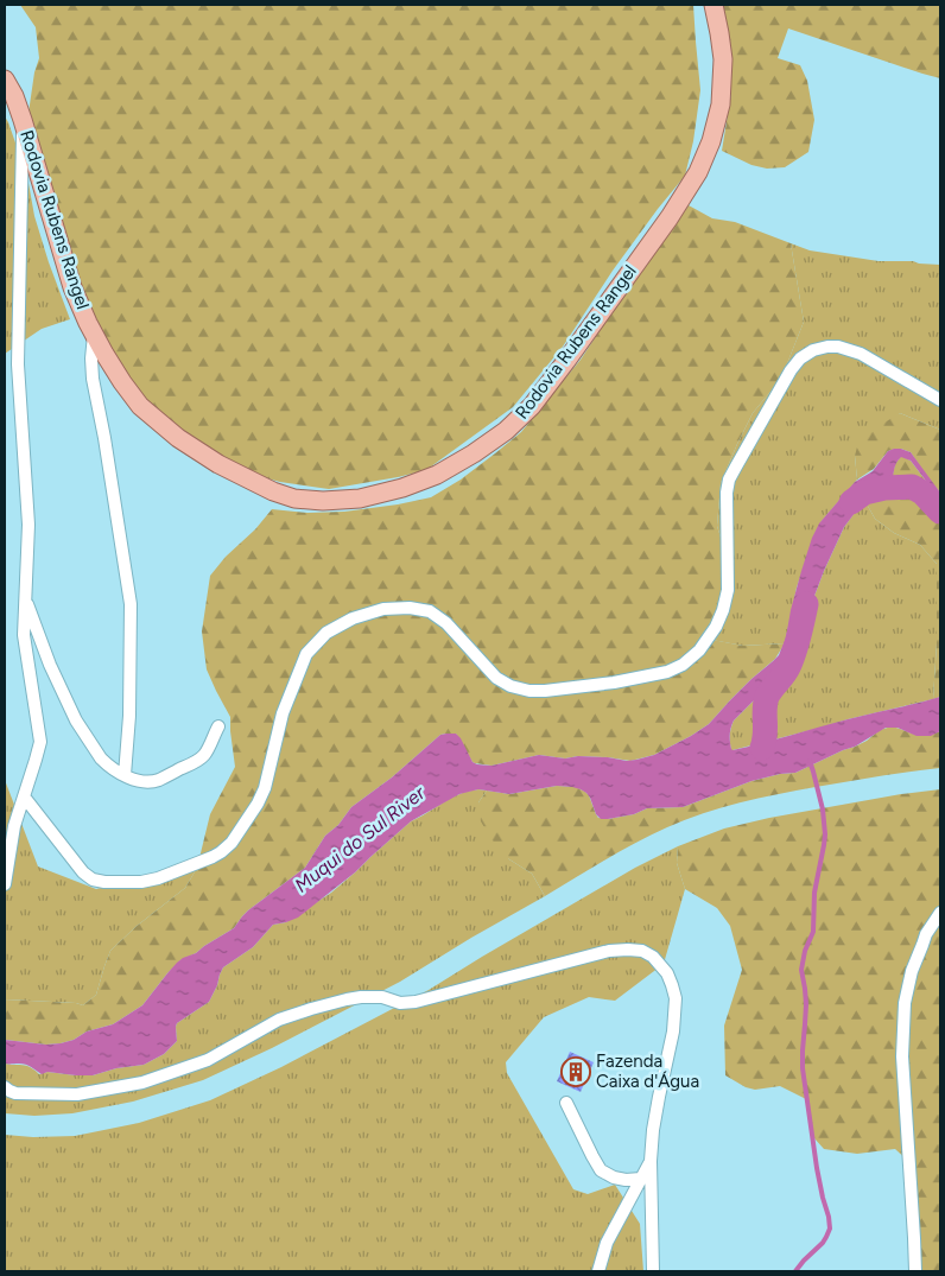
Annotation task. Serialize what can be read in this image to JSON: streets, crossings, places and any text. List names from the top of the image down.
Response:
{
  "streets": {
    "main road": ["Rodovia Rubens Rangel"]
  },
  "water": ["Muqui do Sul River"],
  "places": {
    "building": ["Fazenda Caixa d'Água"]
  }
}
